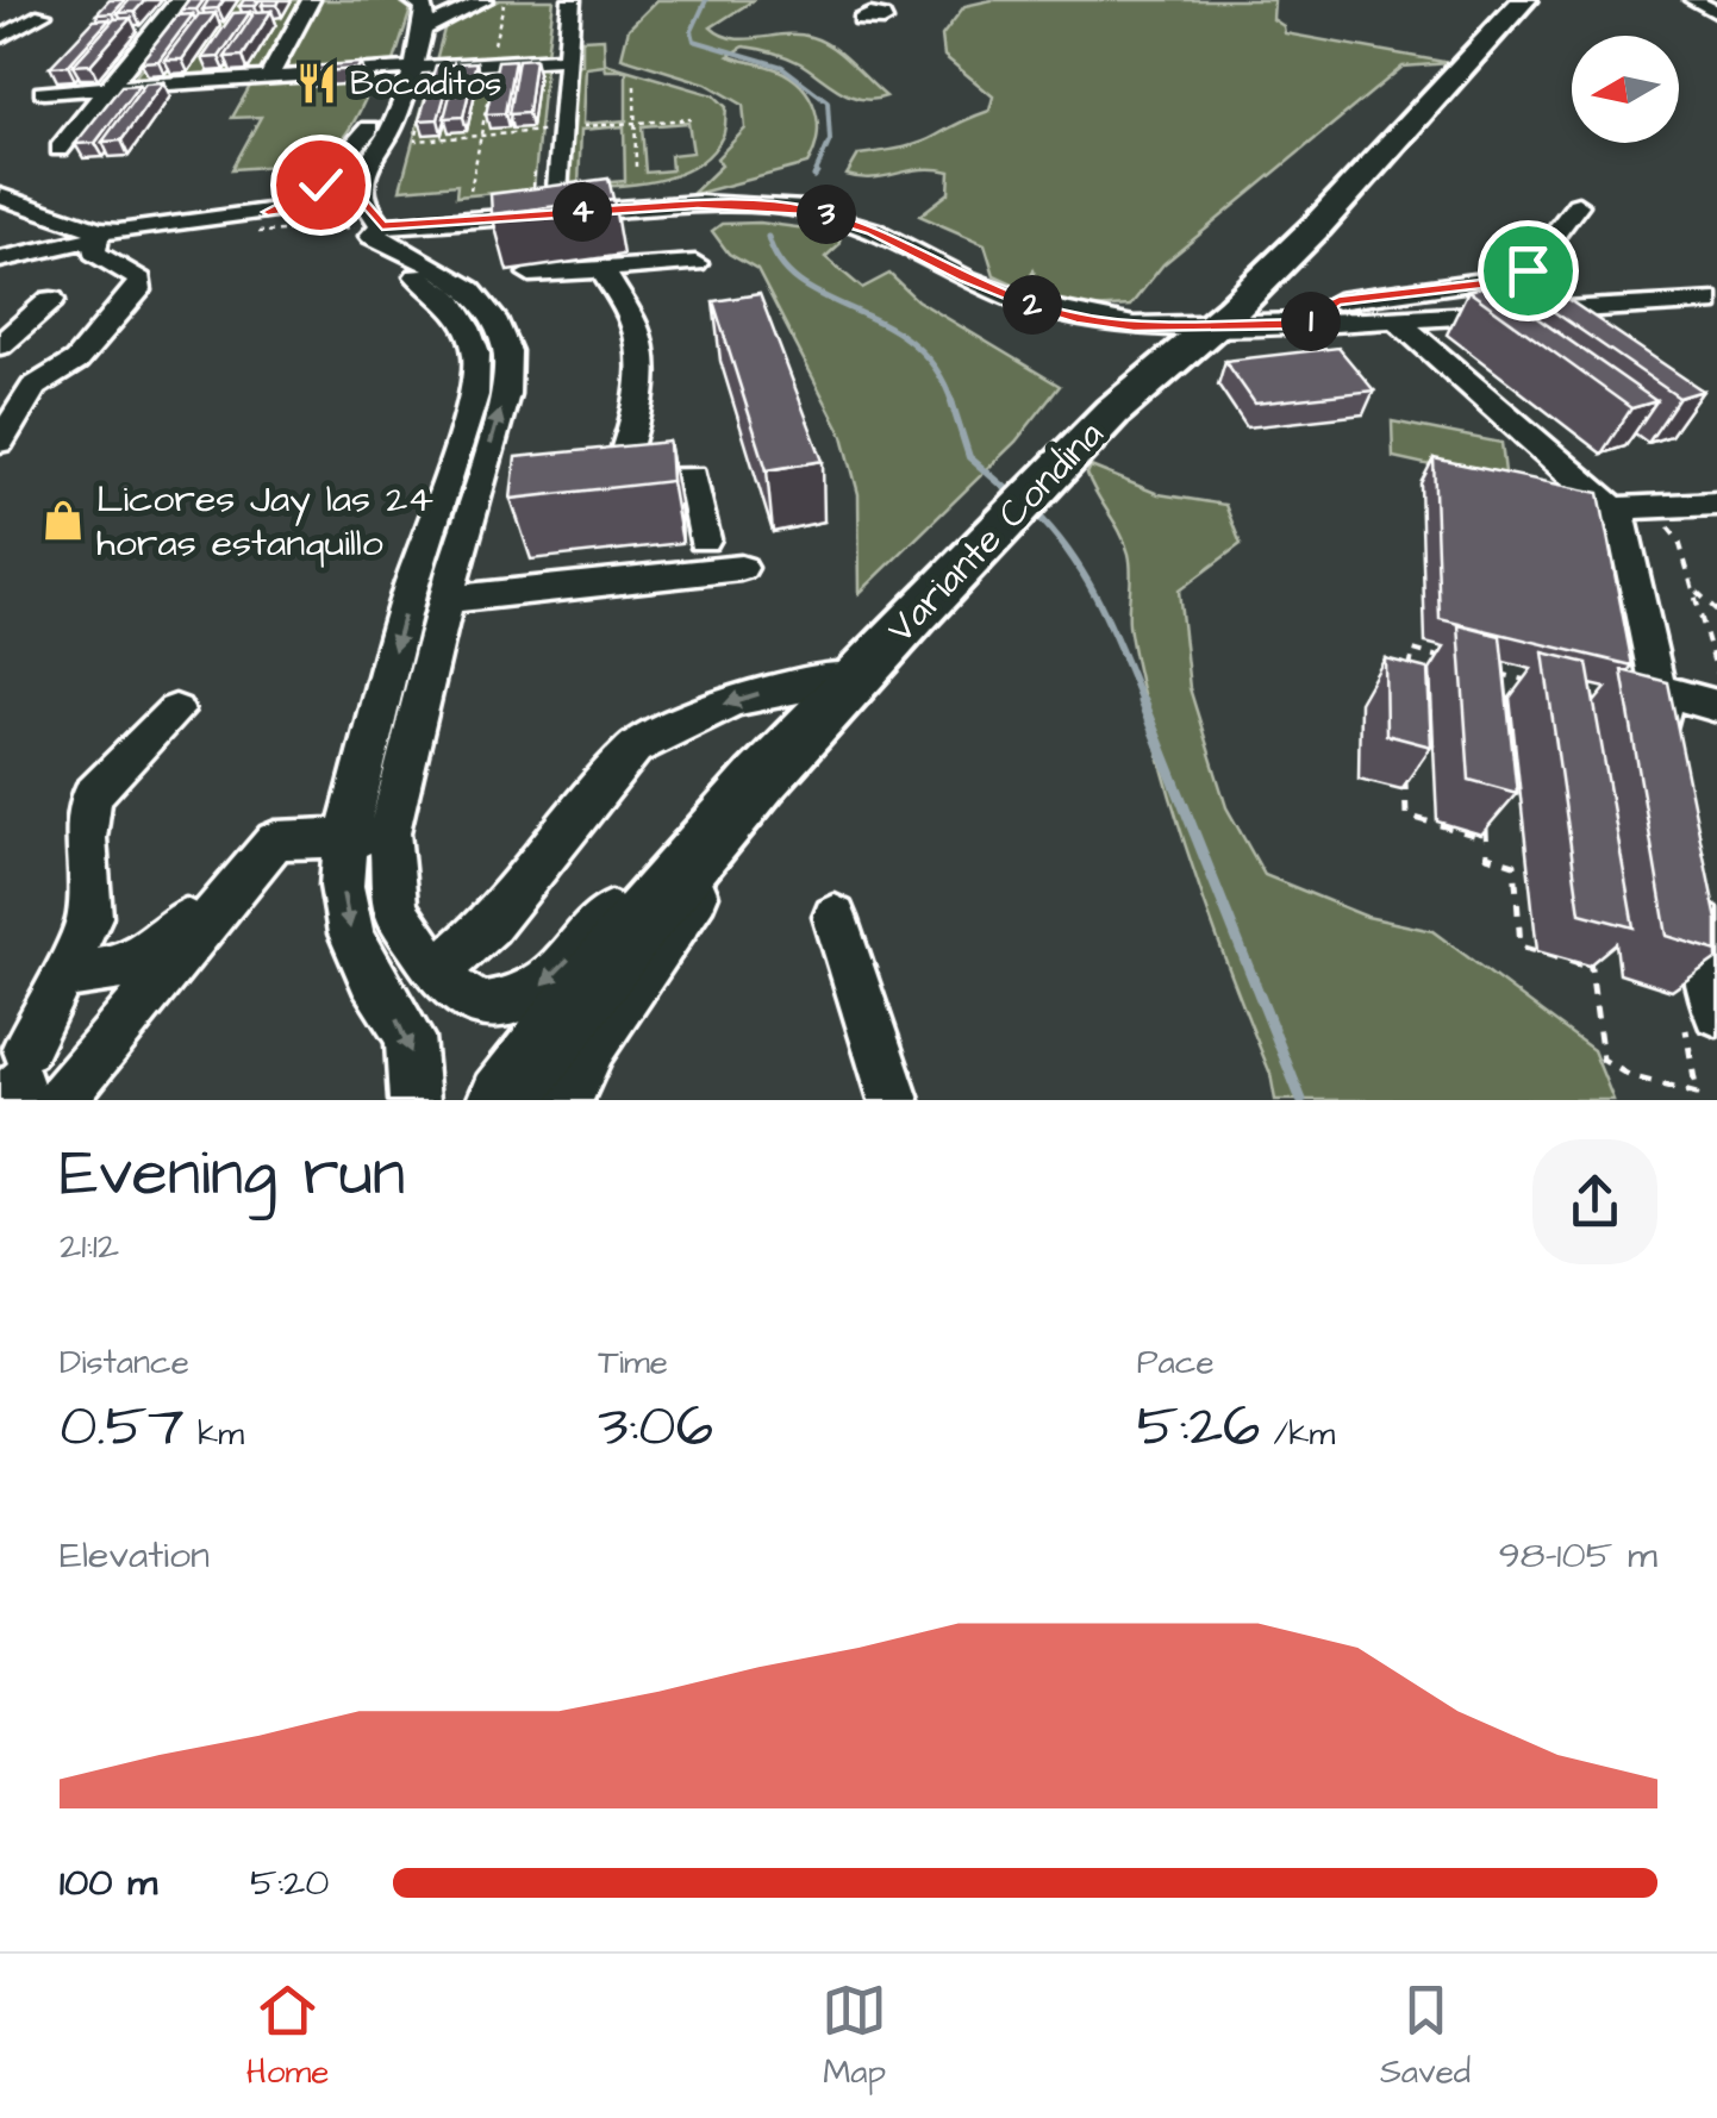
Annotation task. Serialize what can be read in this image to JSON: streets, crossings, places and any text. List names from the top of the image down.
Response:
{
  "streets": {
    "highway": ["Variante Condina"]
  },
  "places": {
    "restaurant": ["Bocaditos"],
    "shop": ["Licores Jay las 24 horas estanquillo"]
  },
  "north": "left",
  "page": {
    "pins": [
      "4",
      "3",
      "2",
      "1"
    ],
    "heading": ["Evening run", "21:12"],
    "stats": [
      ["Distance", "0.57 km"],
      ["Time", "3:06"],
      ["Pace", "5:26 /km"]
    ],
    "chart": ["Elevation", "98–105 m"],
    "list": [
      {
        "name": "100 m",
        "note": "5:20"
      }
    ],
    "tabs": ["Home", "Map", "Saved"]
  }
}
